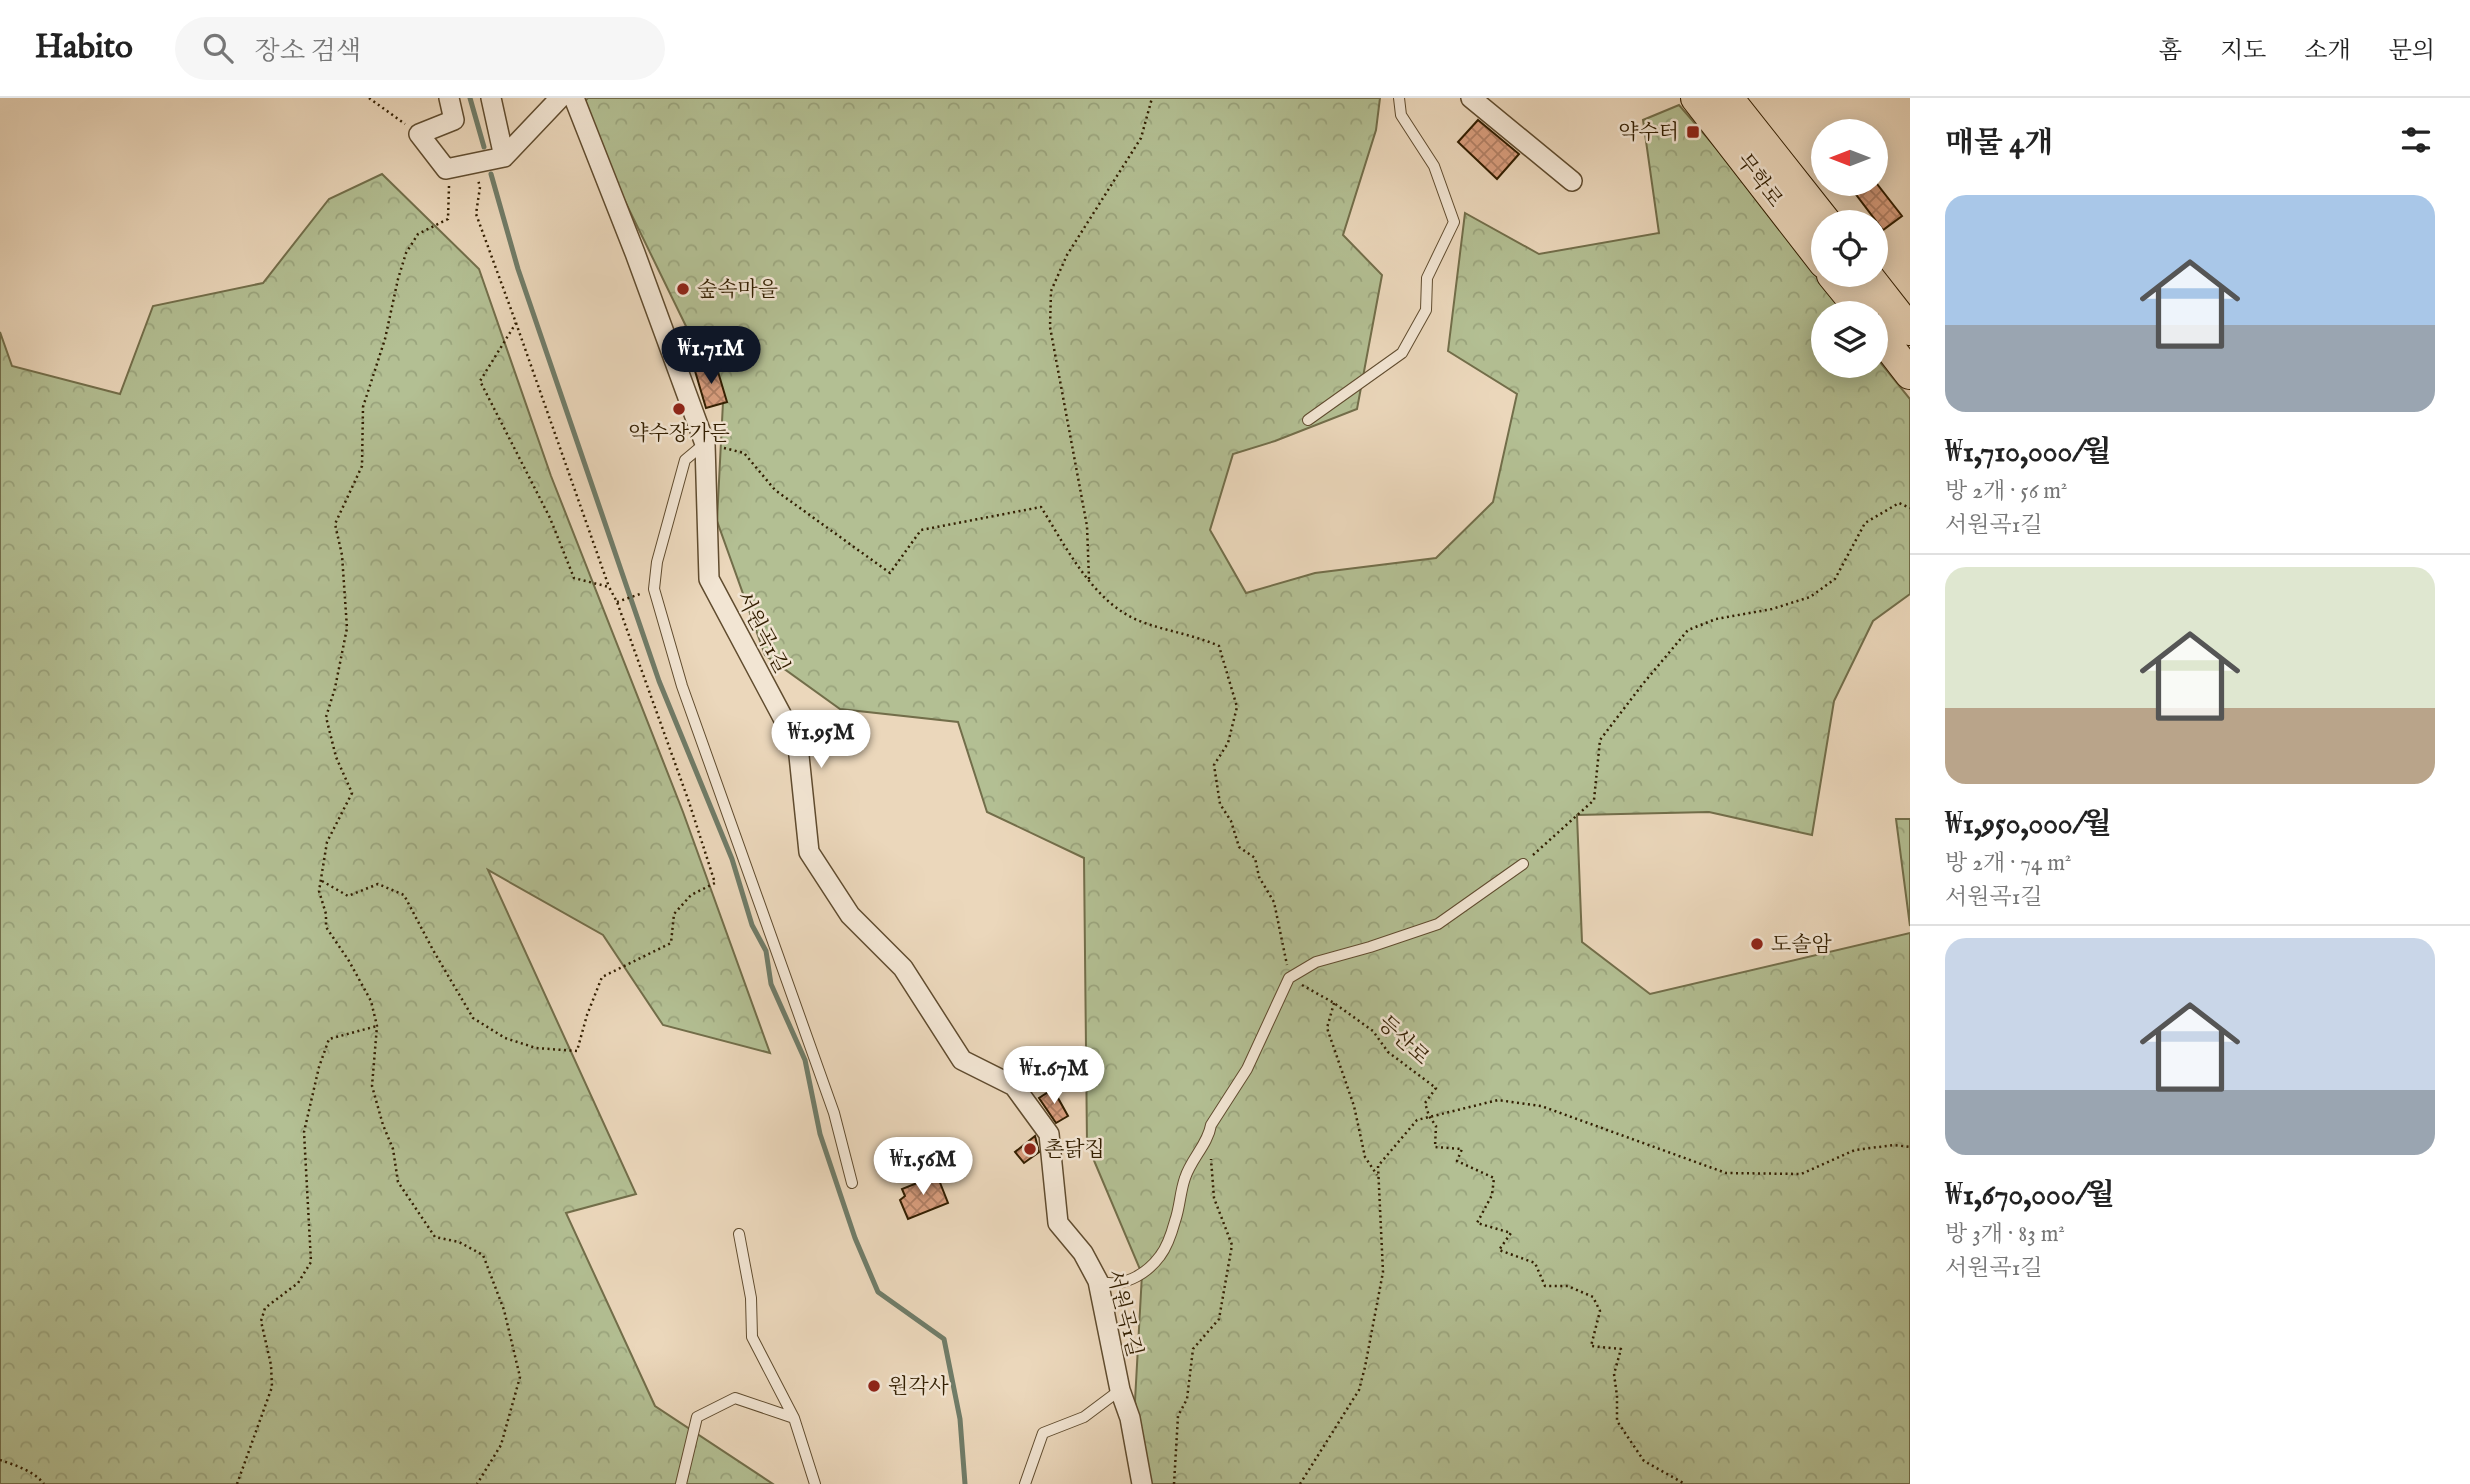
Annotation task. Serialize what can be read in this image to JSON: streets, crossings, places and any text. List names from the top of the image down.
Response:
{
  "streets": {
    "main road": ["무학로"],
    "street": ["서원곡1길"],
    "path": ["등산로"]
  },
  "places": {
    "transit": ["약수터"],
    "other": [
      "숲속마을",
      "약수장가든",
      "도솔암",
      "촌닭집",
      "원각사"
    ]
  },
  "north": "left",
  "page": {
    "header": "Habito",
    "search": "장소 검색",
    "nav": [
      "홈",
      "지도",
      "소개",
      "문의"
    ],
    "heading": "매물 4개",
    "list": [
      {
        "name": "₩1,710,000/월",
        "note": "방 2개 · 56 m² · 서원곡1길"
      },
      {
        "name": "₩1,950,000/월",
        "note": "방 2개 · 74 m² · 서원곡1길"
      },
      {
        "name": "₩1,670,000/월",
        "note": "방 3개 · 83 m² · 서원곡1길"
      }
    ],
    "price": [
      "₩1.71M",
      "₩1.95M",
      "₩1.67M",
      "₩1.56M"
    ]
  }
}
